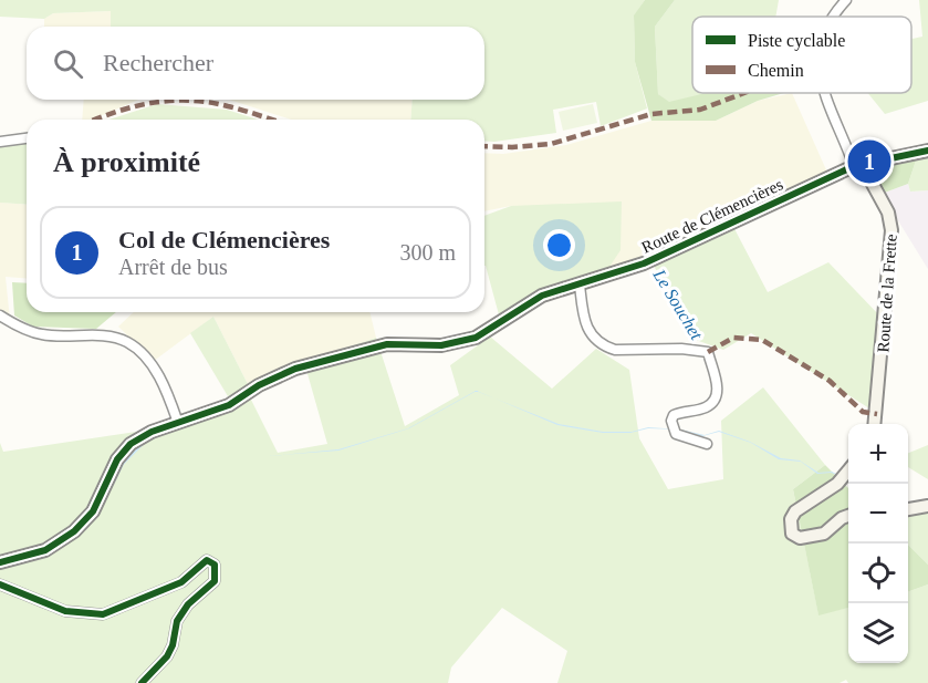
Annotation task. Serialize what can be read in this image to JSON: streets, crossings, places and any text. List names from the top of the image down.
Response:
{
  "streets": {
    "street": ["Route de Clémencières", "Route de la Frette"]
  },
  "crossings": [
    ["Route de Clémencières", "Route de la Frette"]
  ],
  "water": ["Le Souchet"],
  "legend": ["Piste cyclable", "Chemin"],
  "page": {
    "search": "Rechercher",
    "heading": "À proximité",
    "pins": "1",
    "list": [
      {
        "mark": "1",
        "name": "Col de Clémencières",
        "note": "Arrêt de bus",
        "value": "300 m"
      }
    ],
    "map_buttons": ["+", "−"]
  }
}
